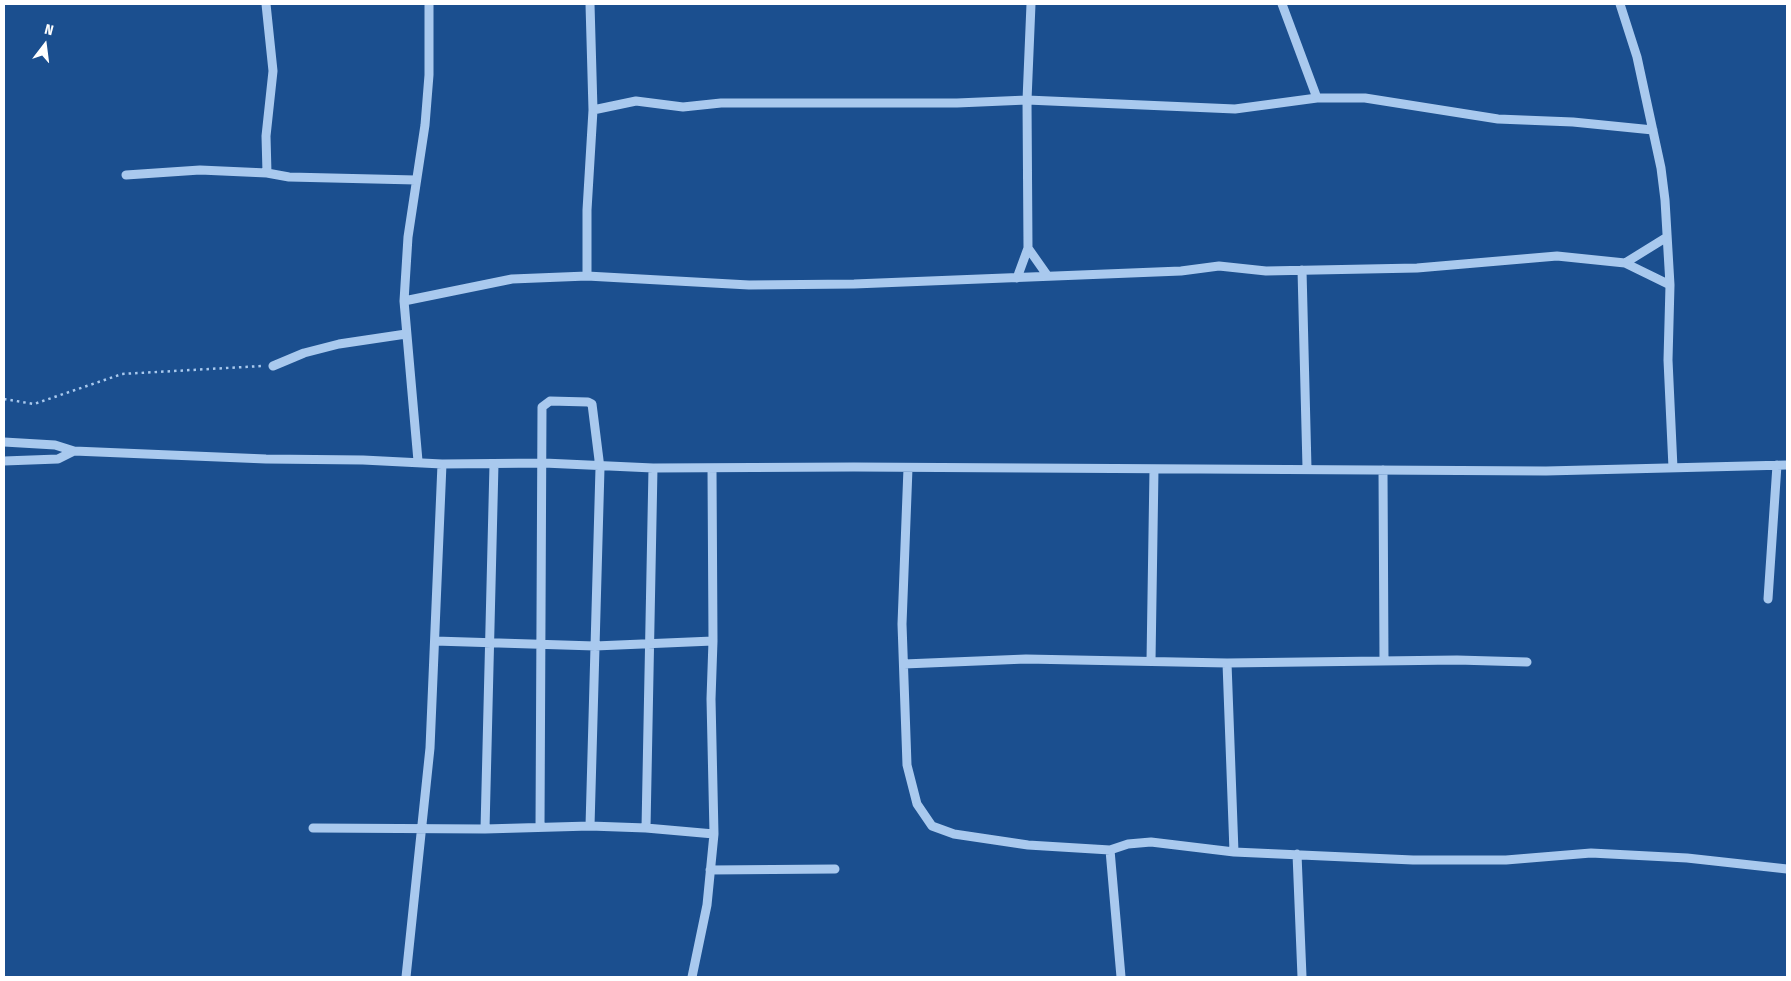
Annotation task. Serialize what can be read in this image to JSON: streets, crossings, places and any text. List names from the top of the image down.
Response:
{
  "north": "top"
}
